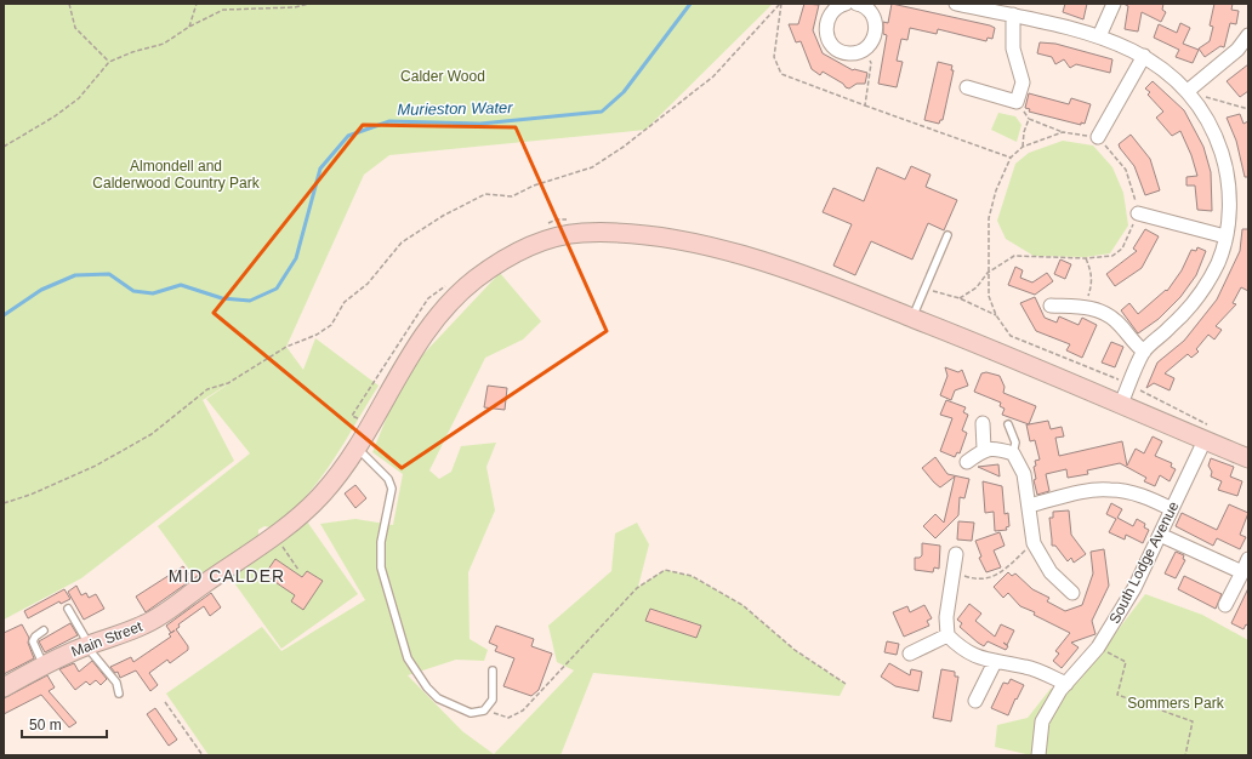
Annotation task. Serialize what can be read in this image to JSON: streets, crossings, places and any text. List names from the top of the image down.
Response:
{
  "streets": {
    "street": ["South Lodge Avenue", "Main Street"]
  },
  "crossings": [
    ["South Lodge Avenue", "Main Street"]
  ],
  "districts": ["MID CALDER"],
  "water": ["Murieston Water"],
  "parks": ["Calder Wood", "Almondell and Calderwood Country Park", "Sommers Park"],
  "scale_bar": "50 m"
}
